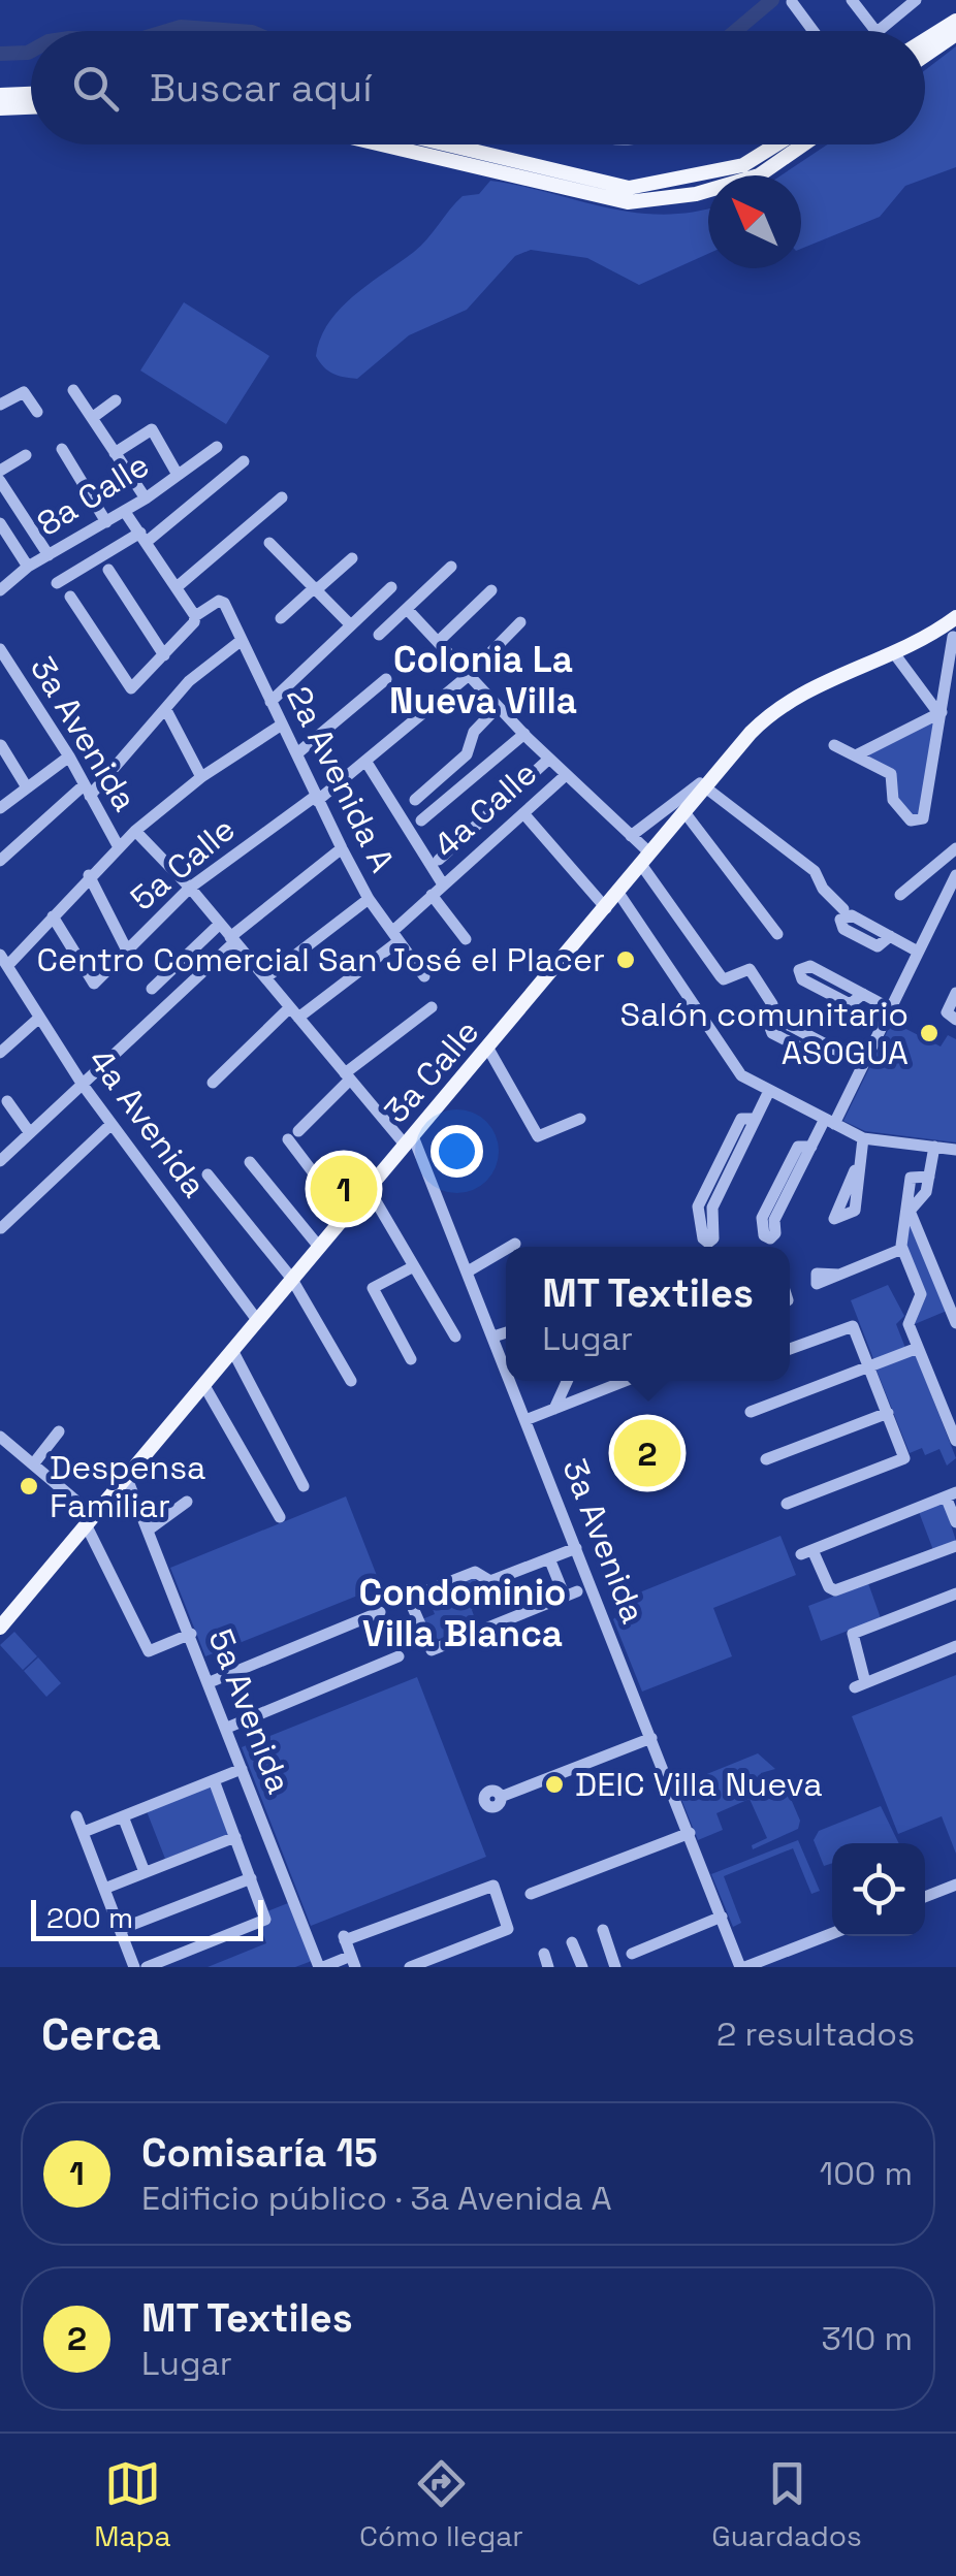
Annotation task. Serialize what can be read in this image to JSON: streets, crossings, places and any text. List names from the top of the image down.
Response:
{
  "streets": {
    "main road": ["3a Calle"],
    "street": [
      "8a Calle",
      "3a Avenida",
      "2a Avenida A",
      "4a Calle",
      "5a Calle",
      "4a Avenida",
      "5a Avenida"
    ]
  },
  "crossings": [
    ["3a Avenida", "4a Calle"],
    ["3a Avenida", "5a Calle"],
    ["3a Avenida", "3a Calle"],
    ["2a Avenida A", "4a Calle"],
    ["2a Avenida A", "5a Calle"],
    ["3a Calle", "4a Avenida"],
    ["3a Calle", "5a Avenida"]
  ],
  "districts": ["Colonia La Nueva Villa", "Condominio Villa Blanca"],
  "places": [
    "Centro Comercial San José el Placer",
    "Salón comunitario ASOGUA",
    "Despensa Familiar",
    "DEIC Villa Nueva"
  ],
  "scale_bar": "200 m",
  "north": "top left",
  "page": {
    "search": "Buscar aquí",
    "pins": ["1", "2"],
    "popup": ["MT Textiles", "Lugar"],
    "scale": "200 m",
    "heading": ["Cerca", "2 resultados"],
    "list": [
      {
        "mark": "1",
        "name": "Comisaría 15",
        "note": "Edificio público · 3a Avenida A",
        "value": "100 m"
      },
      {
        "mark": "2",
        "name": "MT Textiles",
        "note": "Lugar",
        "value": "310 m"
      }
    ],
    "nav": ["Mapa", "Cómo llegar", "Guardados"]
  }
}
